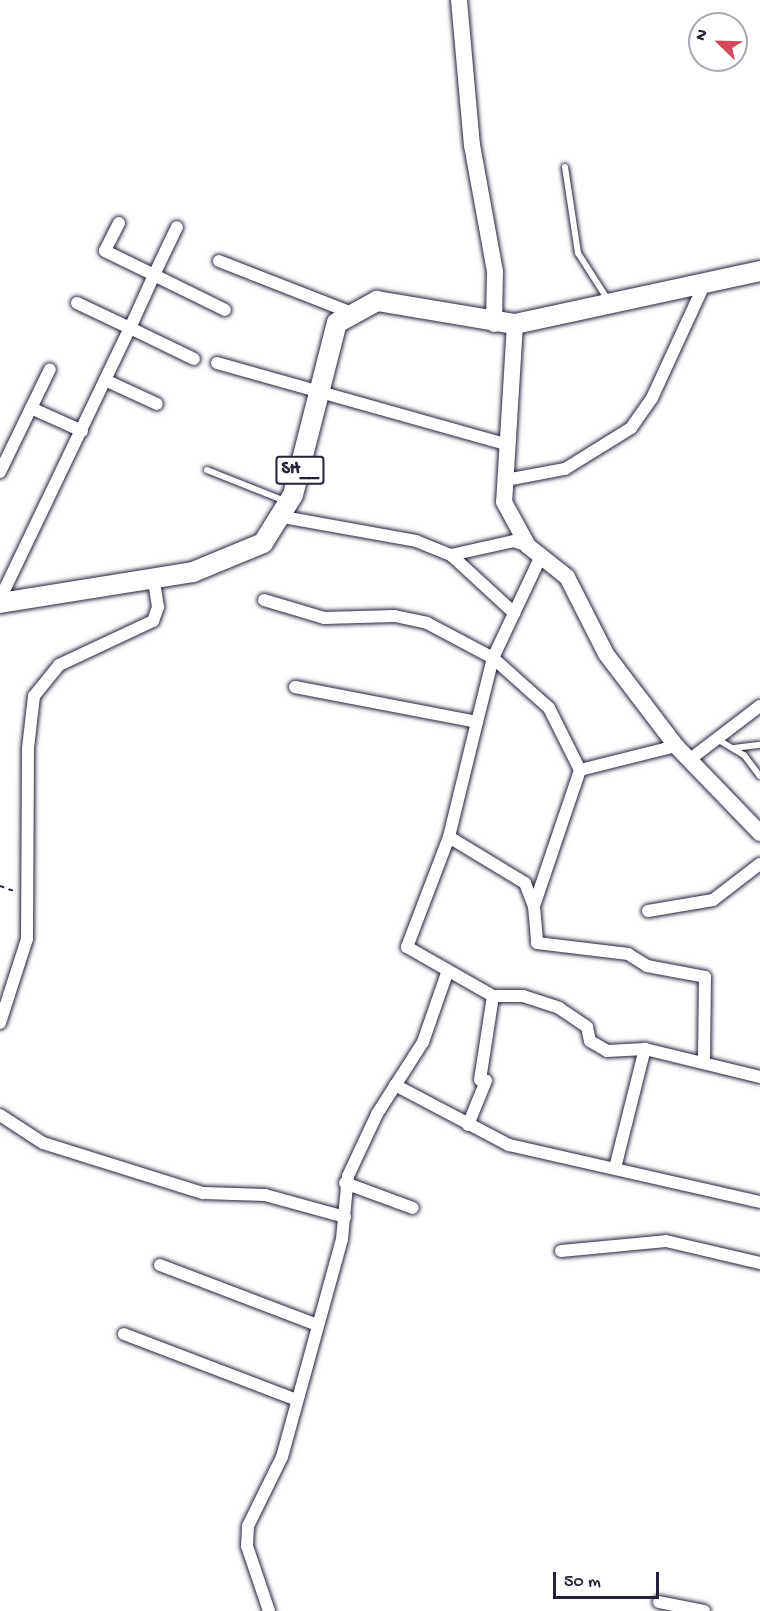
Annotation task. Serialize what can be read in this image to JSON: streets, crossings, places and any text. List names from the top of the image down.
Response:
{
  "streets": {
    "main road": ["SH__"]
  },
  "scale_bar": "50 m",
  "north": "top left"
}
